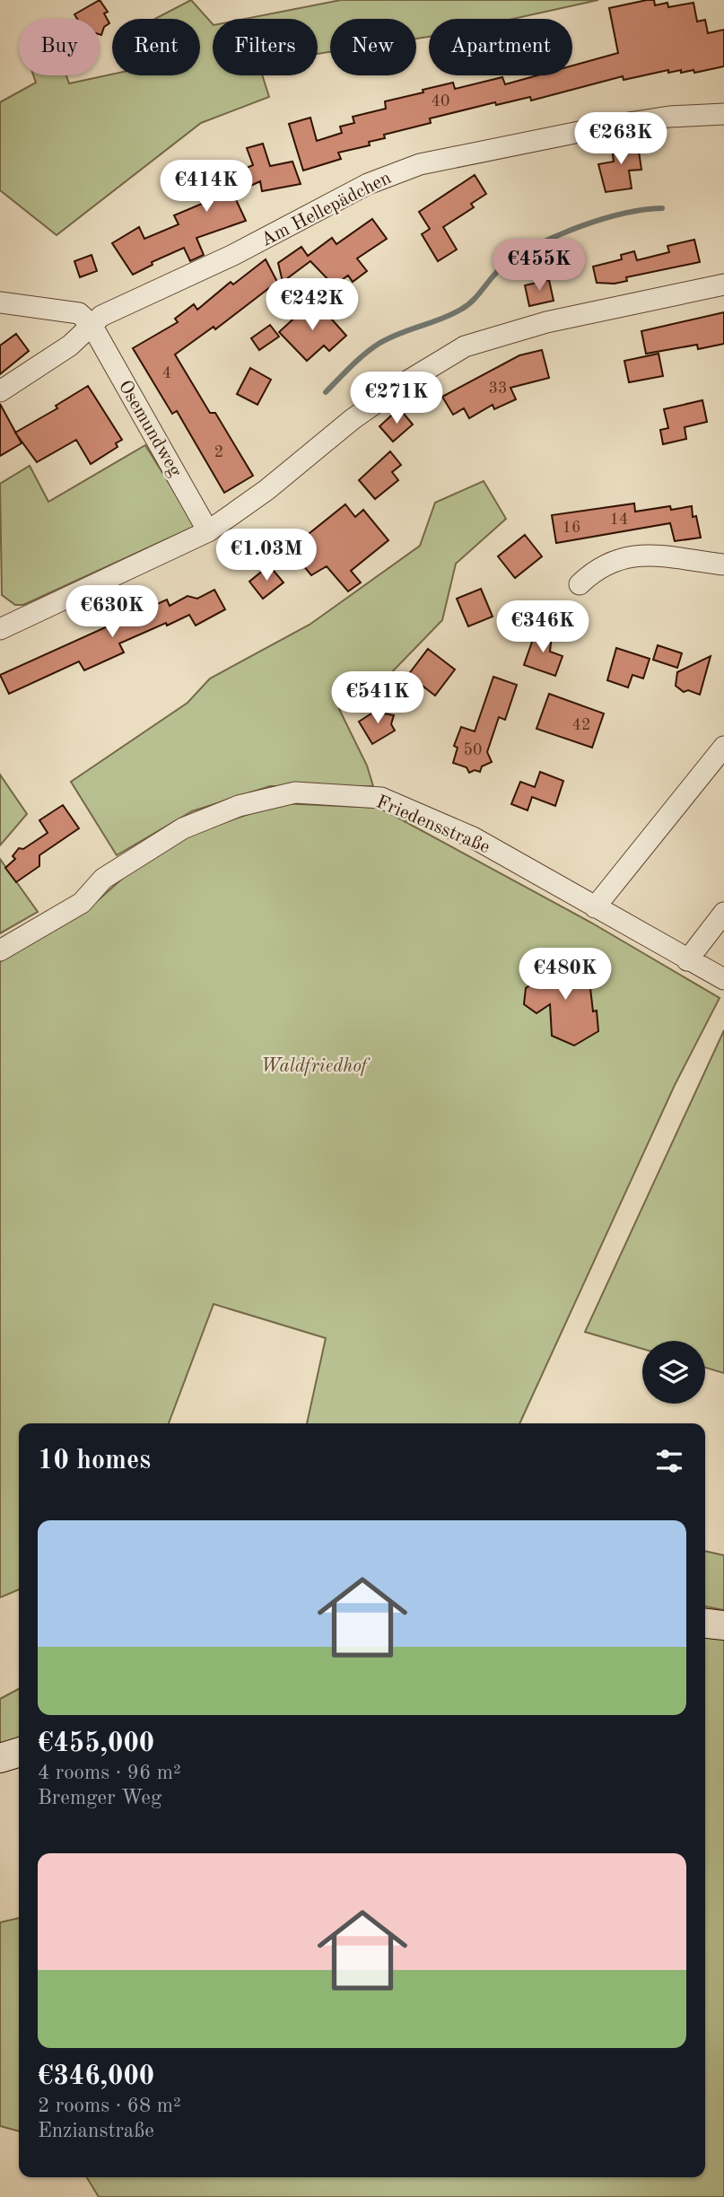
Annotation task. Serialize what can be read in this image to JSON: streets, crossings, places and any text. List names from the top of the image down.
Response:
{
  "streets": {
    "street": ["Am Hellepädchen", "Osemundweg", "Friedensstraße"]
  },
  "crossings": [
    ["Am Hellepädchen", "Osemundweg"]
  ],
  "parks": ["Waldfriedhof"],
  "house_numbers": [
    "40",
    "4",
    "33",
    "2",
    "14",
    "16",
    "42",
    "50"
  ],
  "page": {
    "chip": [
      "Buy",
      "Rent",
      "Filters",
      "New",
      "Apartment"
    ],
    "price": [
      "€263K",
      "€414K",
      "€455K",
      "€242K",
      "€271K",
      "€1.03M",
      "€630K",
      "€346K",
      "€541K",
      "€480K"
    ],
    "heading": "10 homes",
    "list": [
      {
        "name": "€455,000",
        "note": "4 rooms · 96 m² · Bremger Weg"
      },
      {
        "name": "€346,000",
        "note": "2 rooms · 68 m² · Enzianstraße"
      }
    ]
  }
}
